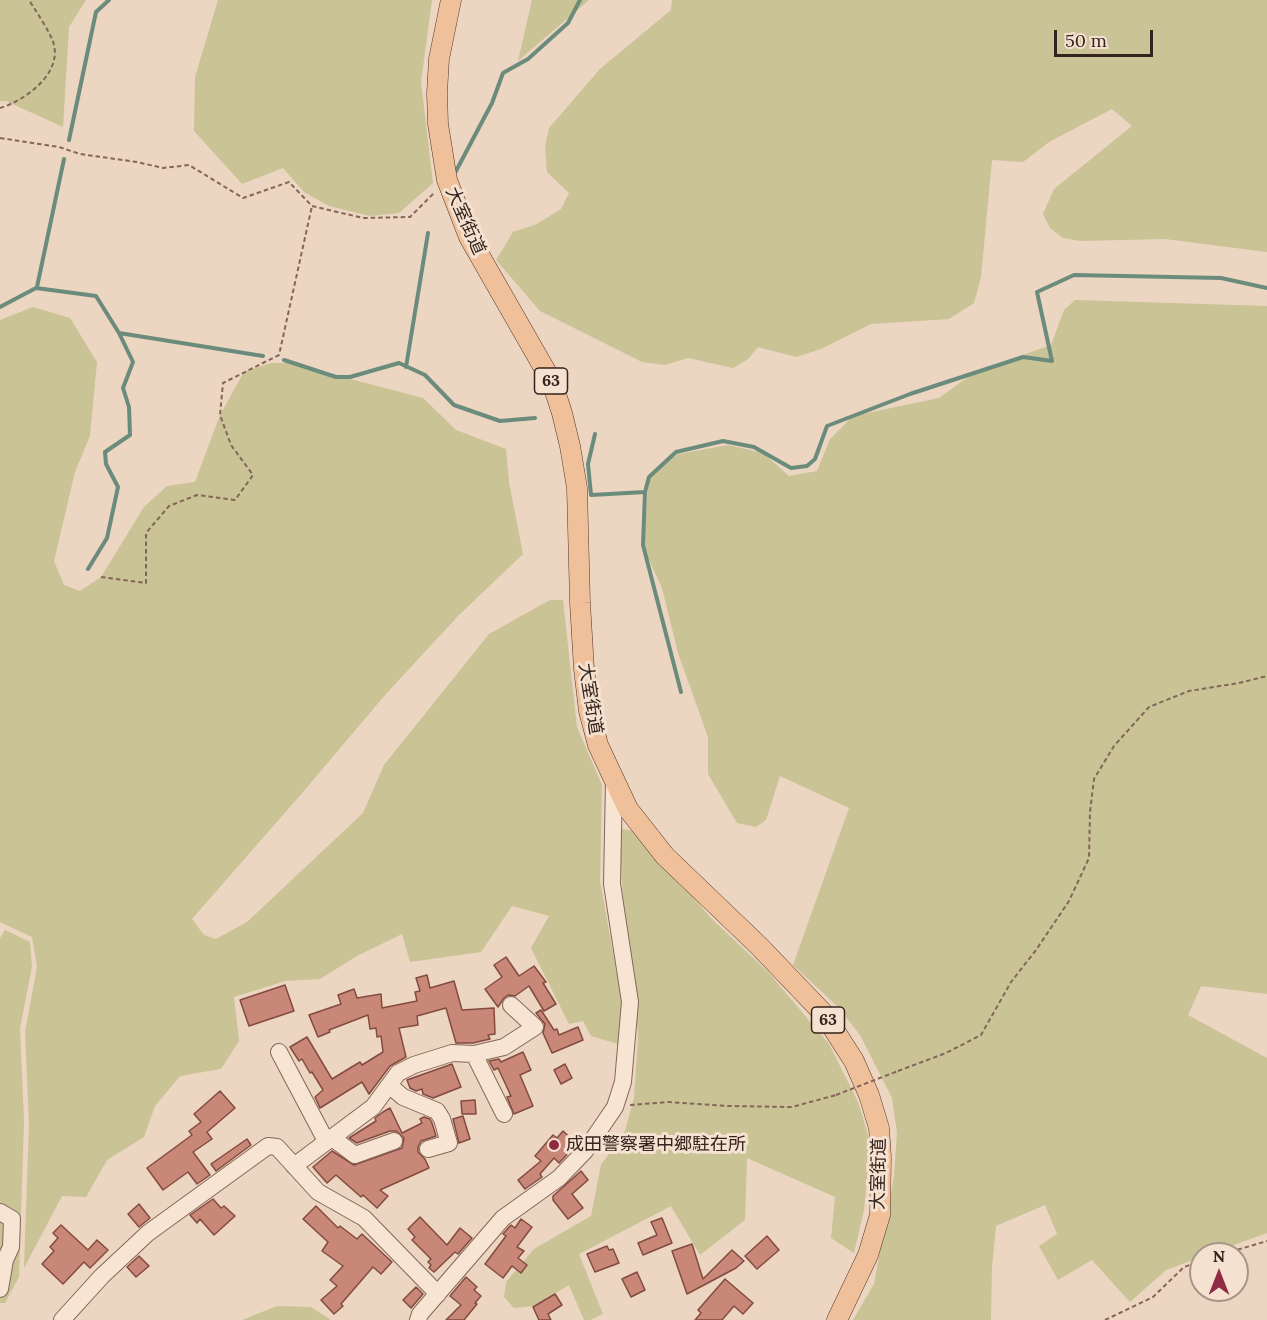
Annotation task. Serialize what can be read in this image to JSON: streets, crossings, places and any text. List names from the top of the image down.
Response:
{
  "streets": {
    "main road": ["大室街道", "63"]
  },
  "places": ["成田警察署中郷駐在所"],
  "scale_bar": "50 m",
  "north": "top"
}
